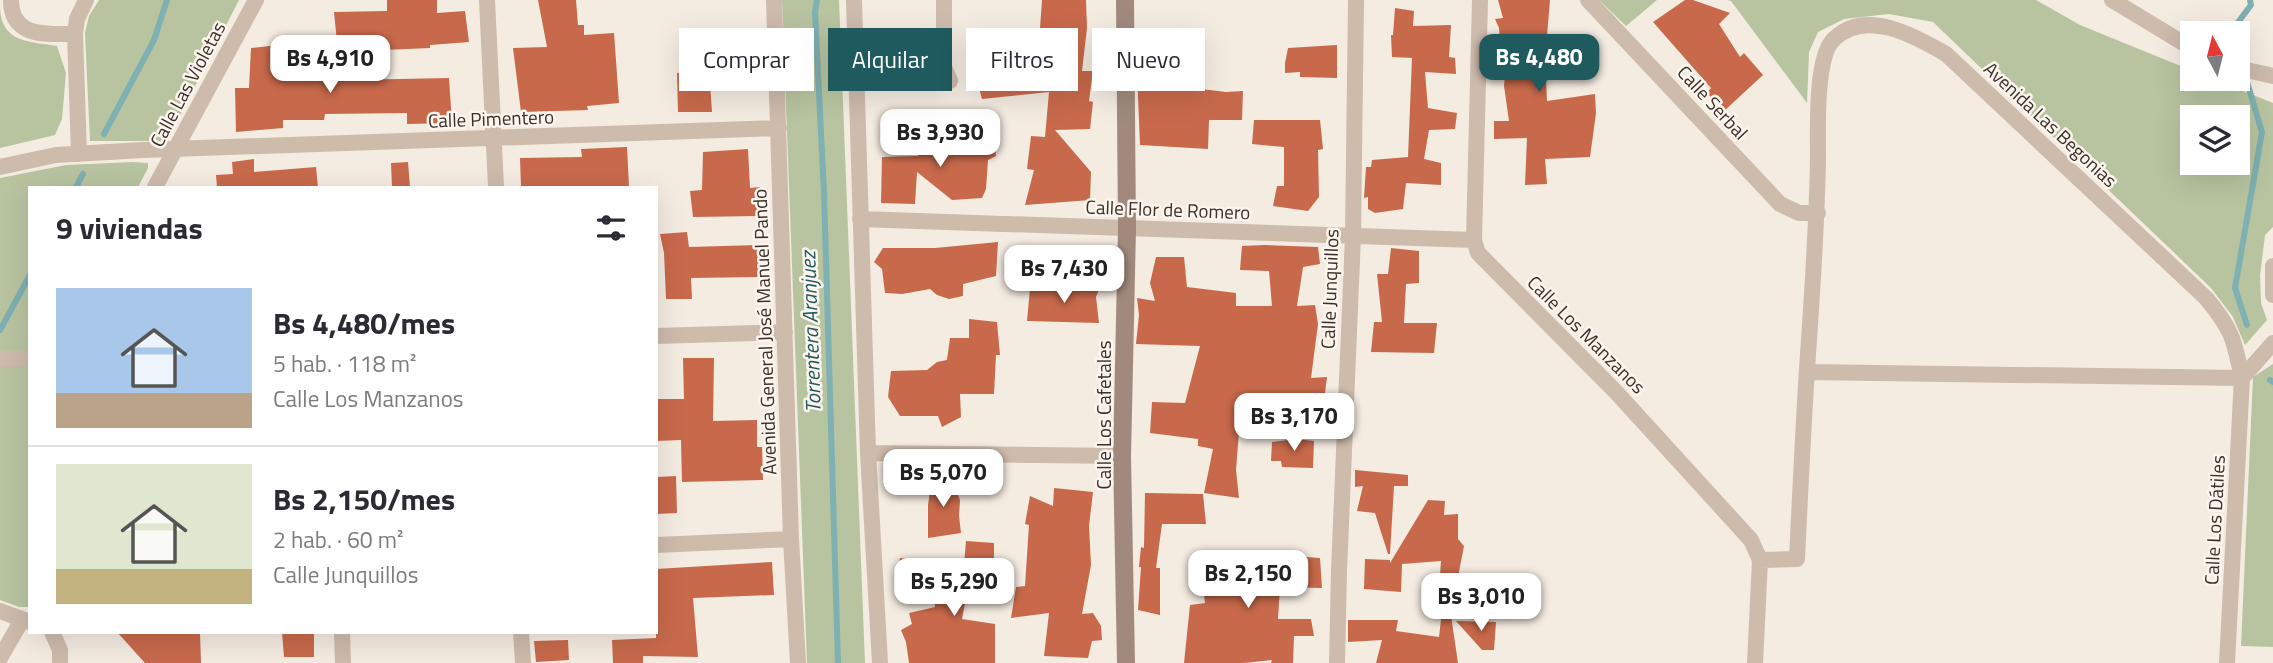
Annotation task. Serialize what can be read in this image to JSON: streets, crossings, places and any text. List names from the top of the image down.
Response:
{
  "streets": {
    "main road": ["Calle Los Cafetales"],
    "street": [
      "Calle Las Violetas",
      "Calle Serbal",
      "Calle Pimentero",
      "Avenida Las Begonias",
      "Calle Flor de Romero",
      "Calle Junquillos",
      "Avenida General José Manuel Pando",
      "Calle Los Manzanos",
      "Calle Los Dátiles"
    ]
  },
  "crossings": [
    ["Calle Las Violetas", "Calle Pimentero"],
    ["Calle Serbal", "Avenida Las Begonias"],
    ["Calle Pimentero", "Avenida General José Manuel Pando"],
    ["Avenida Las Begonias", "Calle Los Manzanos"],
    ["Avenida Las Begonias", "Calle Los Dátiles"],
    ["Calle Flor de Romero", "Calle Junquillos"],
    ["Calle Flor de Romero", "Calle Los Manzanos"],
    ["Calle Flor de Romero", "Calle Los Cafetales"]
  ],
  "water": ["Torrentera Aranjuez"],
  "north": "top",
  "page": {
    "chip": [
      "Comprar",
      "Alquilar",
      "Filtros",
      "Nuevo"
    ],
    "price": [
      "Bs 4,480",
      "Bs 4,910",
      "Bs 3,930",
      "Bs 7,430",
      "Bs 3,170",
      "Bs 5,070",
      "Bs 2,150",
      "Bs 5,290",
      "Bs 3,010"
    ],
    "heading": "9 viviendas",
    "list": [
      {
        "name": "Bs 4,480/mes",
        "note": "5 hab. · 118 m² · Calle Los Manzanos"
      },
      {
        "name": "Bs 2,150/mes",
        "note": "2 hab. · 60 m² · Calle Junquillos"
      }
    ]
  }
}
